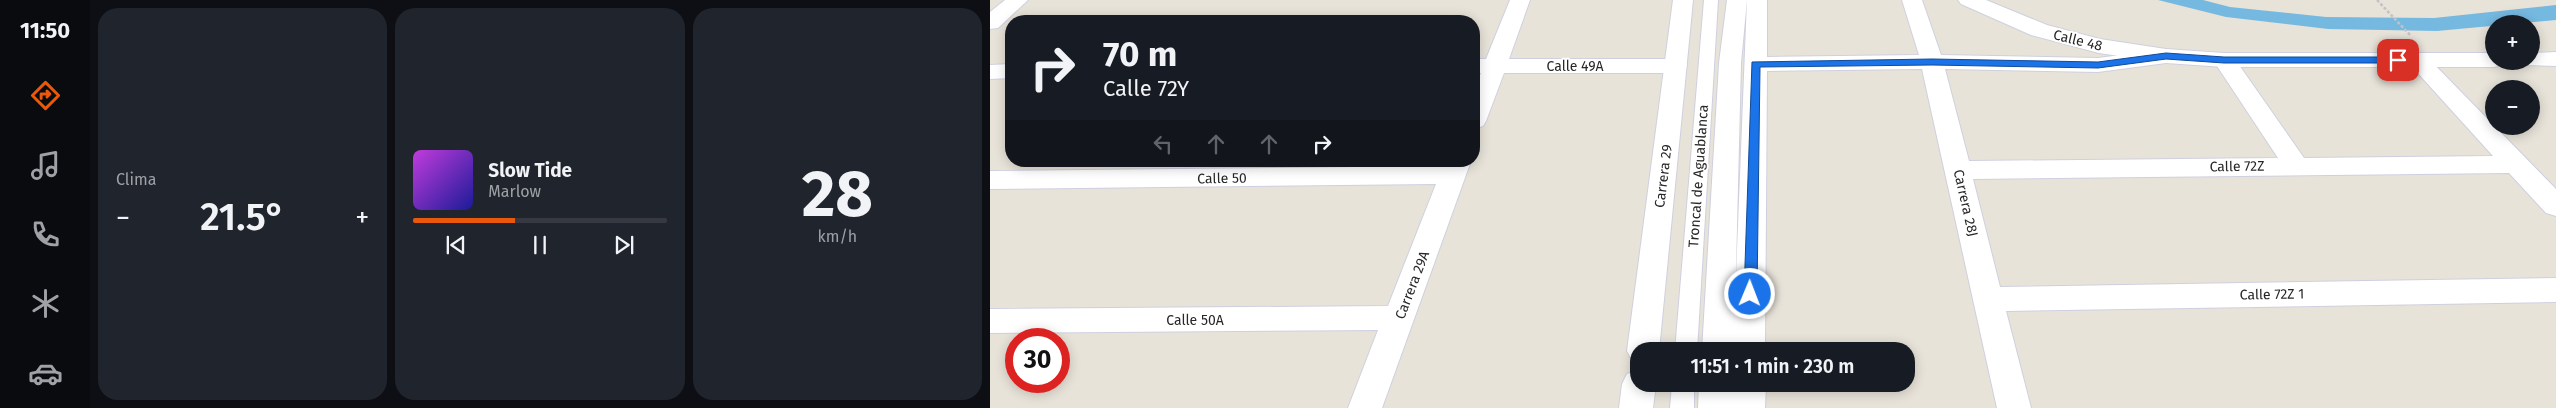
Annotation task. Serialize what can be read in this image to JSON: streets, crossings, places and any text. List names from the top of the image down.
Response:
{
  "streets": {
    "street": [
      "Calle 48",
      "Calle 49A",
      "Calle 72Z",
      "Carrera 29",
      "Calle 50",
      "Carrera 28J",
      "Carrera 29A",
      "Calle 72Z 1",
      "Calle 50A"
    ],
    "lane": ["Troncal de Aguablanca"]
  },
  "crossings": [
    ["Calle 49A", "Carrera 29"],
    ["Calle 72Z", "Carrera 28J"],
    ["Calle 50", "Carrera 29A"],
    ["Carrera 28J", "Calle 72Z 1"],
    ["Carrera 29A", "Calle 50A"]
  ],
  "page": {
    "tabs": "11:50",
    "tile": [
      "Clima",
      ["28", "km/h"]
    ],
    "map_buttons": ["+", "−"],
    "turn": ["70 m", "Calle 72Y"],
    "song": ["Slow Tide", "Marlow"],
    "heat": ["−", "21.5°", "+"],
    "limit": "30",
    "trip": "11:51 · 1 min · 230 m"
  }
}
